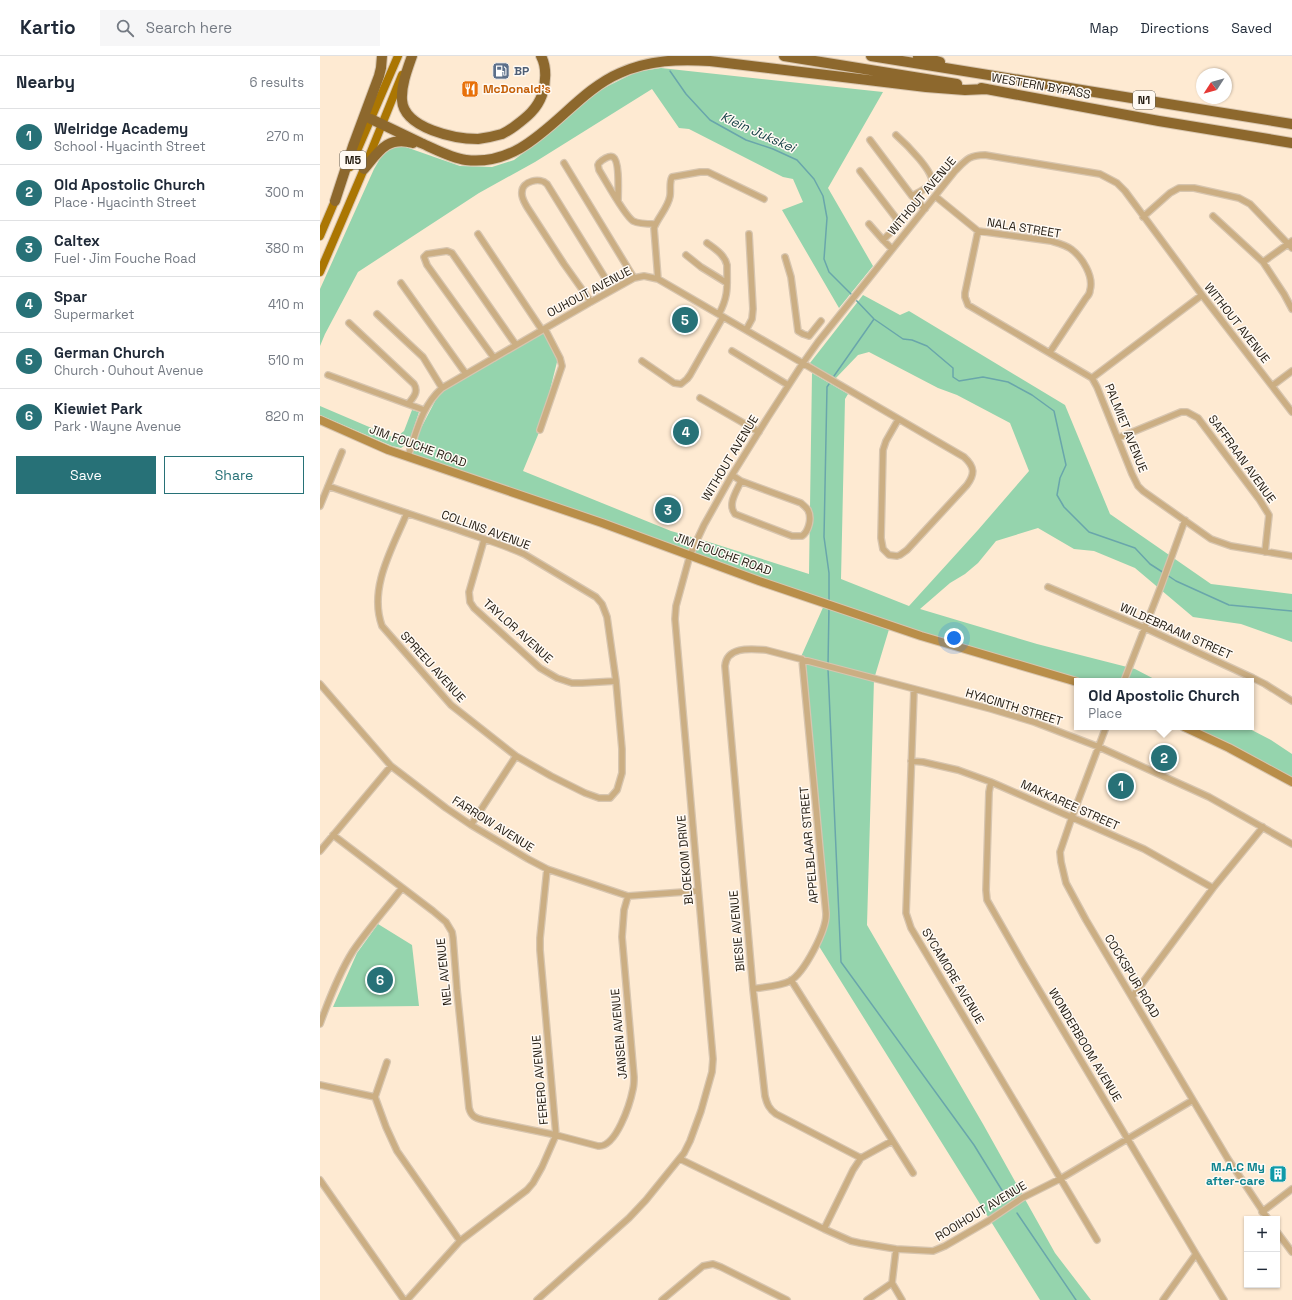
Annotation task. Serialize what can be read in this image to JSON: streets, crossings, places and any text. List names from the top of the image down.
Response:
{
  "streets": {
    "highway": ["WESTERN BYPASS", "N1"],
    "main road": ["M5"],
    "street": [
      "WITHOUT AVENUE",
      "NALA STREET",
      "OUHOUT AVENUE",
      "PALMIET AVENUE",
      "JIM FOUCHE ROAD",
      "SAFFRAAN AVENUE",
      "COLLINS AVENUE",
      "TAYLOR AVENUE",
      "WILDEBRAAM STREET",
      "SPREEU AVENUE",
      "HYACINTH STREET",
      "MAKKAREE STREET",
      "FARROW AVENUE",
      "APPELBLAAR STREET",
      "BLOEKOM DRIVE",
      "BIESIE AVENUE",
      "NEL AVENUE",
      "SYCAMORE AVENUE",
      "COCKSPUR ROAD",
      "JANSEN AVENUE",
      "WONDERBOOM AVENUE",
      "FERERO AVENUE",
      "ROOIHOUT AVENUE"
    ]
  },
  "crossings": [
    ["WITHOUT AVENUE", "NALA STREET"],
    ["WITHOUT AVENUE", "OUHOUT AVENUE"],
    ["WITHOUT AVENUE", "JIM FOUCHE ROAD"],
    ["WITHOUT AVENUE", "BLOEKOM DRIVE"],
    ["NALA STREET", "PALMIET AVENUE"],
    ["OUHOUT AVENUE", "JIM FOUCHE ROAD"],
    ["PALMIET AVENUE", "SAFFRAAN AVENUE"],
    ["JIM FOUCHE ROAD", "BLOEKOM DRIVE"],
    ["COLLINS AVENUE", "TAYLOR AVENUE"],
    ["COLLINS AVENUE", "SPREEU AVENUE"],
    ["HYACINTH STREET", "APPELBLAAR STREET"],
    ["HYACINTH STREET", "BIESIE AVENUE"],
    ["HYACINTH STREET", "SYCAMORE AVENUE"],
    ["HYACINTH STREET", "COCKSPUR ROAD"],
    ["MAKKAREE STREET", "SYCAMORE AVENUE"],
    ["MAKKAREE STREET", "COCKSPUR ROAD"],
    ["MAKKAREE STREET", "WONDERBOOM AVENUE"],
    ["FARROW AVENUE", "BLOEKOM DRIVE"],
    ["FARROW AVENUE", "JANSEN AVENUE"],
    ["FARROW AVENUE", "FERERO AVENUE"],
    ["BLOEKOM DRIVE", "ROOIHOUT AVENUE"],
    ["NEL AVENUE", "JANSEN AVENUE"],
    ["SYCAMORE AVENUE", "ROOIHOUT AVENUE"],
    ["COCKSPUR ROAD", "ROOIHOUT AVENUE"],
    ["JANSEN AVENUE", "FERERO AVENUE"],
    ["WONDERBOOM AVENUE", "ROOIHOUT AVENUE"]
  ],
  "water": ["Klein Jukskei"],
  "places": {
    "fuel station": ["BP"],
    "restaurant": ["McDonald's"],
    "building": ["M.A.C My after-care"]
  },
  "north": "bottom left",
  "page": {
    "header": "Kartio",
    "search": "Search here",
    "nav": ["Map", "Directions", "Saved"],
    "heading": ["Nearby", "6 results"],
    "list": [
      {
        "mark": "1",
        "name": "Welridge Academy",
        "note": "School · Hyacinth Street",
        "value": "270 m"
      },
      {
        "mark": "2",
        "name": "Old Apostolic Church",
        "note": "Place · Hyacinth Street",
        "value": "300 m"
      },
      {
        "mark": "3",
        "name": "Caltex",
        "note": "Fuel · Jim Fouche Road",
        "value": "380 m"
      },
      {
        "mark": "4",
        "name": "Spar",
        "note": "Supermarket",
        "value": "410 m"
      },
      {
        "mark": "5",
        "name": "German Church",
        "note": "Church · Ouhout Avenue",
        "value": "510 m"
      },
      {
        "mark": "6",
        "name": "Kiewiet Park",
        "note": "Park · Wayne Avenue",
        "value": "820 m"
      }
    ],
    "pins": [
      "5",
      "4",
      "3",
      "2",
      "1",
      "6"
    ],
    "buttons": ["Save", "Share"],
    "popup": ["Old Apostolic Church", "Place"],
    "map_buttons": ["+", "−"]
  }
}
